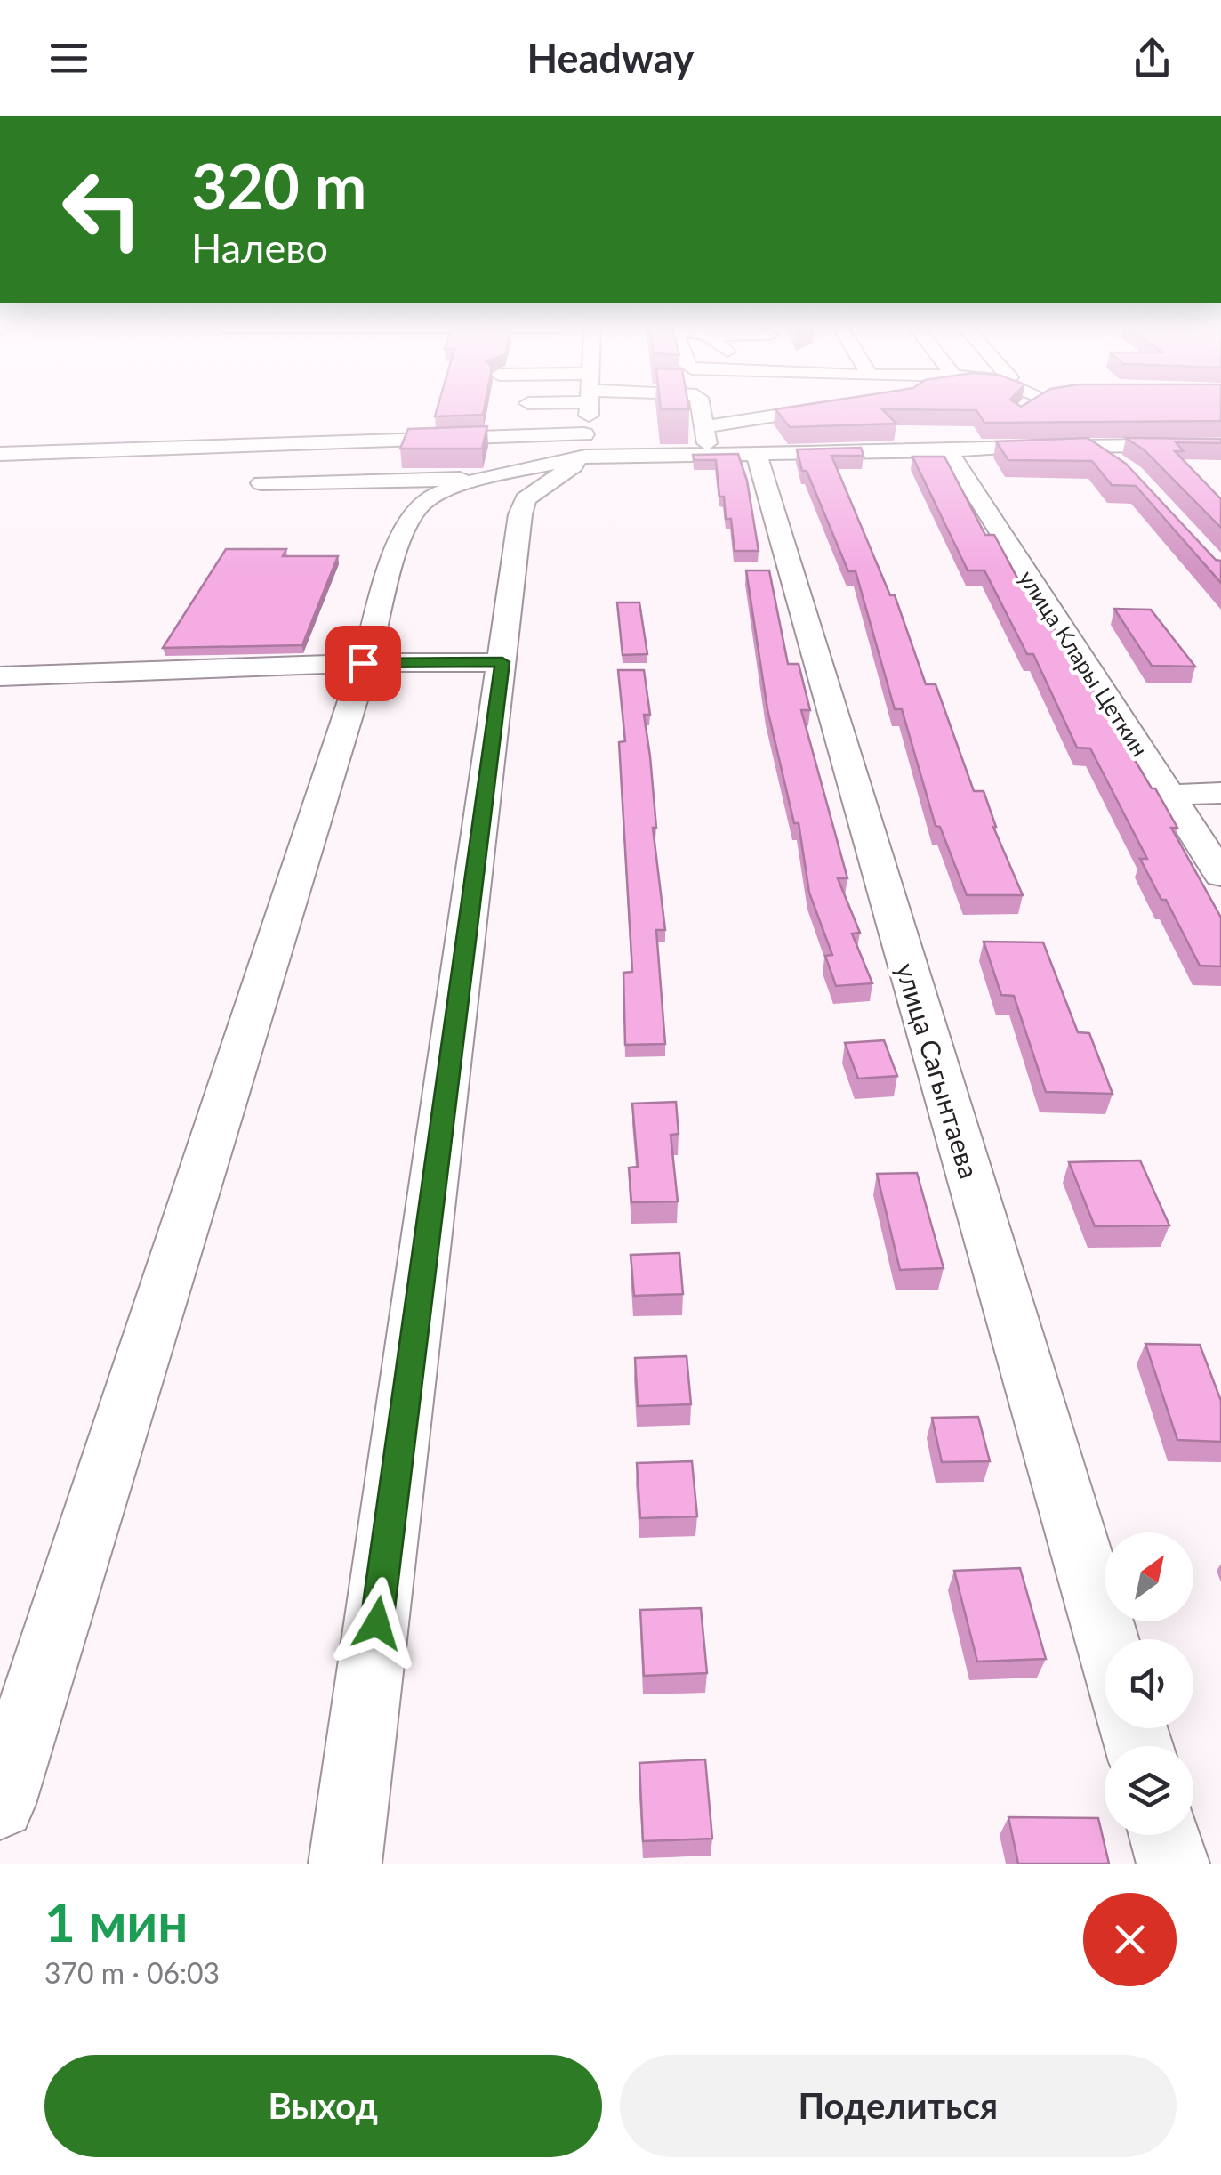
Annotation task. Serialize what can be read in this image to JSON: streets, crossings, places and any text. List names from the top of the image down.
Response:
{
  "streets": {
    "street": ["улица Клары Цеткин", "улица Сагынтаева"]
  },
  "north": "top right",
  "page": {
    "header": "Headway",
    "turn": ["320 m", "Налево"],
    "heading": ["1 мин", "370 m · 06:03"],
    "buttons": ["Выход", "Поделиться"]
  }
}
